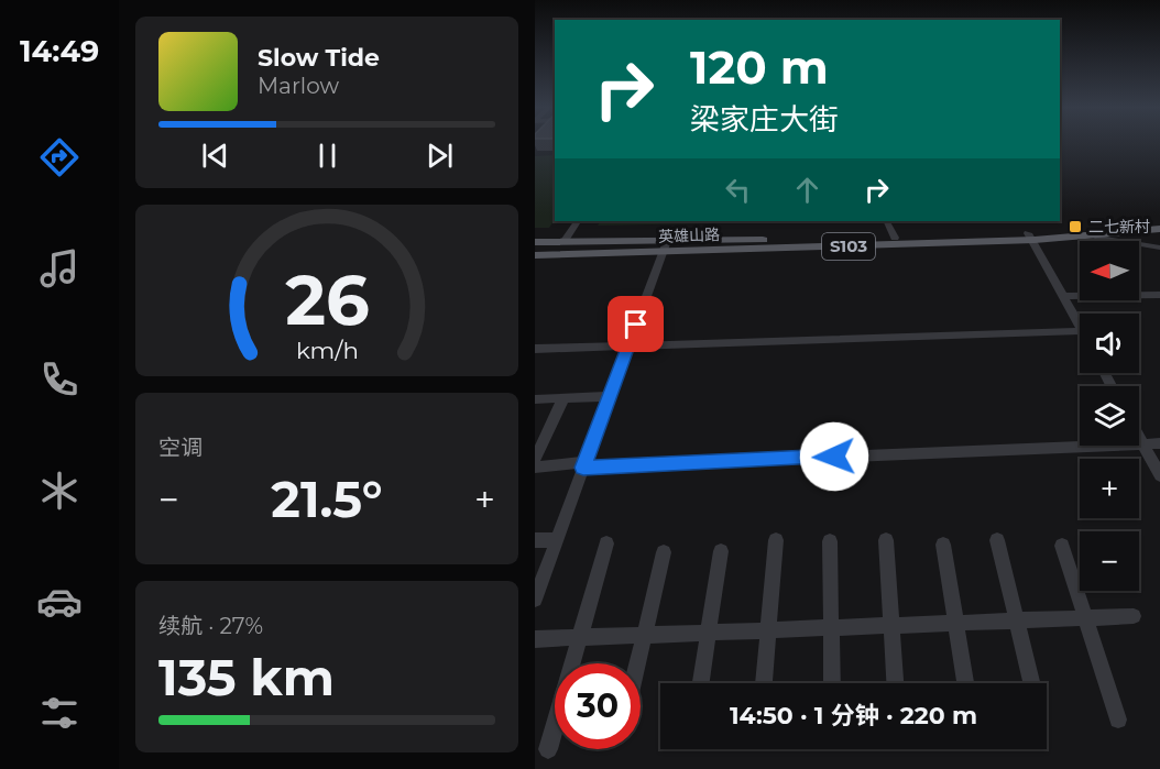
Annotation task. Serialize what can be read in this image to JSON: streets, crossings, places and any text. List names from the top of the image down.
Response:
{
  "streets": {
    "main road": ["英雄山路", "S103"]
  },
  "places": {
    "transit": ["二七新村"]
  },
  "north": "left",
  "page": {
    "tabs": "14:49",
    "turn": ["120 m", "梁家庄大街"],
    "song": ["Slow Tide", "Marlow"],
    "map_buttons": ["+", "−"],
    "tile": [
      "空调",
      ["续航 · 27%", "135 km"]
    ],
    "heat": ["−", "21.5°", "+"],
    "limit": "30",
    "trip": "14:50 · 1 分钟 · 220 m",
    "gauge": ["26", "km/h"]
  }
}
